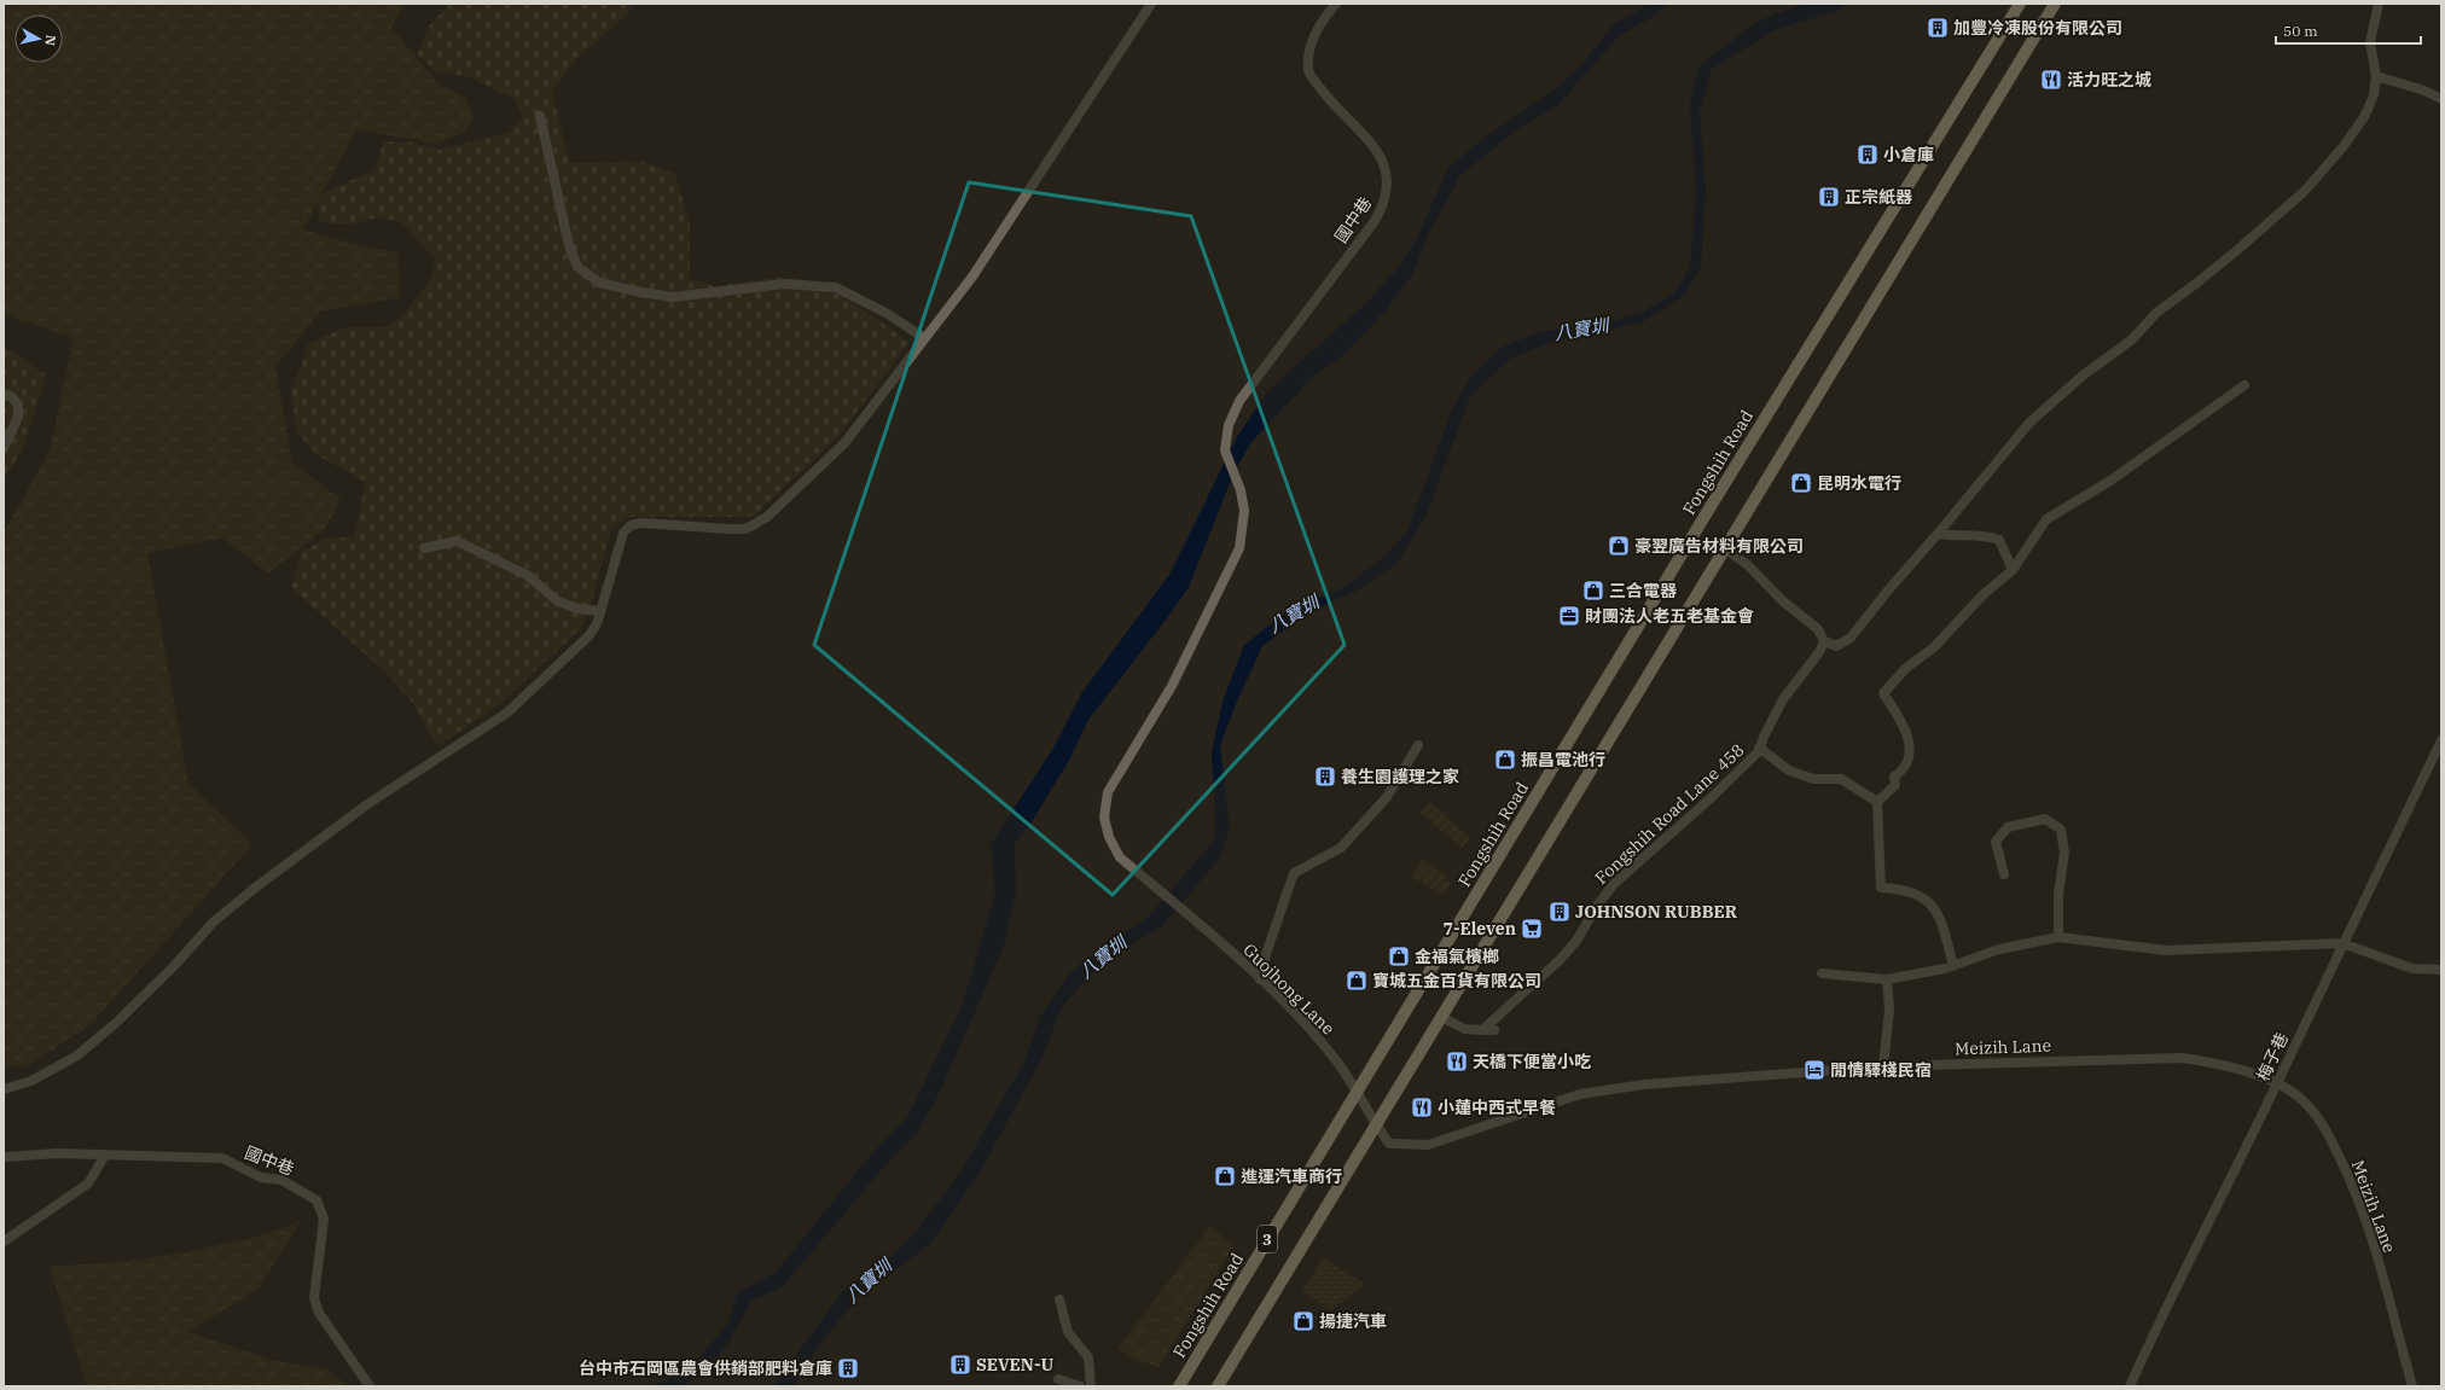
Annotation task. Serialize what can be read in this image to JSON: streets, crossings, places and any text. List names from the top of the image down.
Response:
{
  "streets": {
    "main road": ["Fongshih Road", "3"],
    "street": [
      "國中巷",
      "Fongshih Road Lane 458",
      "Guojhong Lane",
      "Meizih Lane",
      "梅子巷"
    ]
  },
  "crossings": [
    ["國中巷", "Guojhong Lane"],
    ["Fongshih Road", "Guojhong Lane"],
    ["Guojhong Lane", "Meizih Lane"],
    ["Guojhong Lane", "3"],
    ["Meizih Lane", "梅子巷"],
    ["Meizih Lane", "3"]
  ],
  "water": ["八寶圳"],
  "places": {
    "building": [
      "加豐冷凍股份有限公司",
      "小倉庫",
      "正宗紙器",
      "養生園護理之家",
      "JOHNSON RUBBER",
      "SEVEN-U",
      "台中市石岡區農會供銷部肥料倉庫"
    ],
    "restaurant": ["活力旺之城", "天橋下便當小吃", "小蓮中西式早餐"],
    "shop": [
      "昆明水電行",
      "豪翌廣告材料有限公司",
      "三合電器",
      "振昌電池行",
      "金福氣檳榔",
      "寶城五金百貨有限公司",
      "進運汽車商行",
      "揚捷汽車"
    ],
    "office": ["財團法人老五老基金會"],
    "supermarket": ["7-Eleven"],
    "hotel": ["閒情驛棧民宿"]
  },
  "scale_bar": "50 m",
  "north": "right"
}
